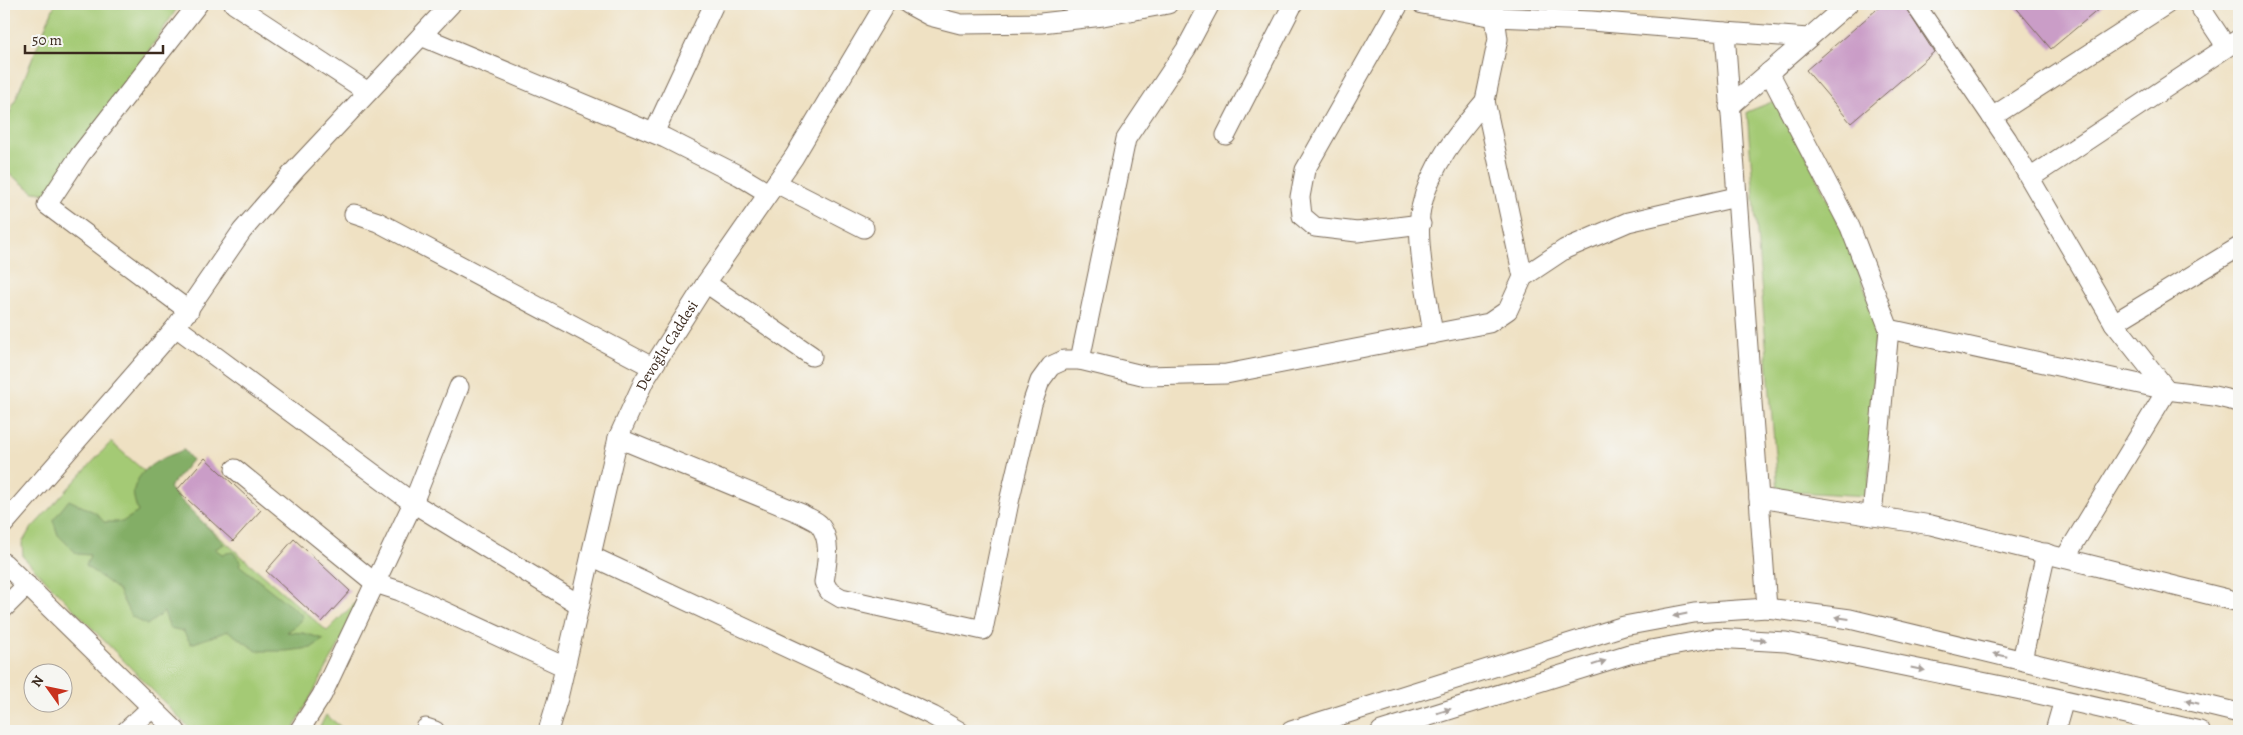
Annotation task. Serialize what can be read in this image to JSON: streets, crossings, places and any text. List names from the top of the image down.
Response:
{
  "streets": {
    "street": ["Devoğlu Caddesi"]
  },
  "scale_bar": "50 m",
  "north": "top left"
}
